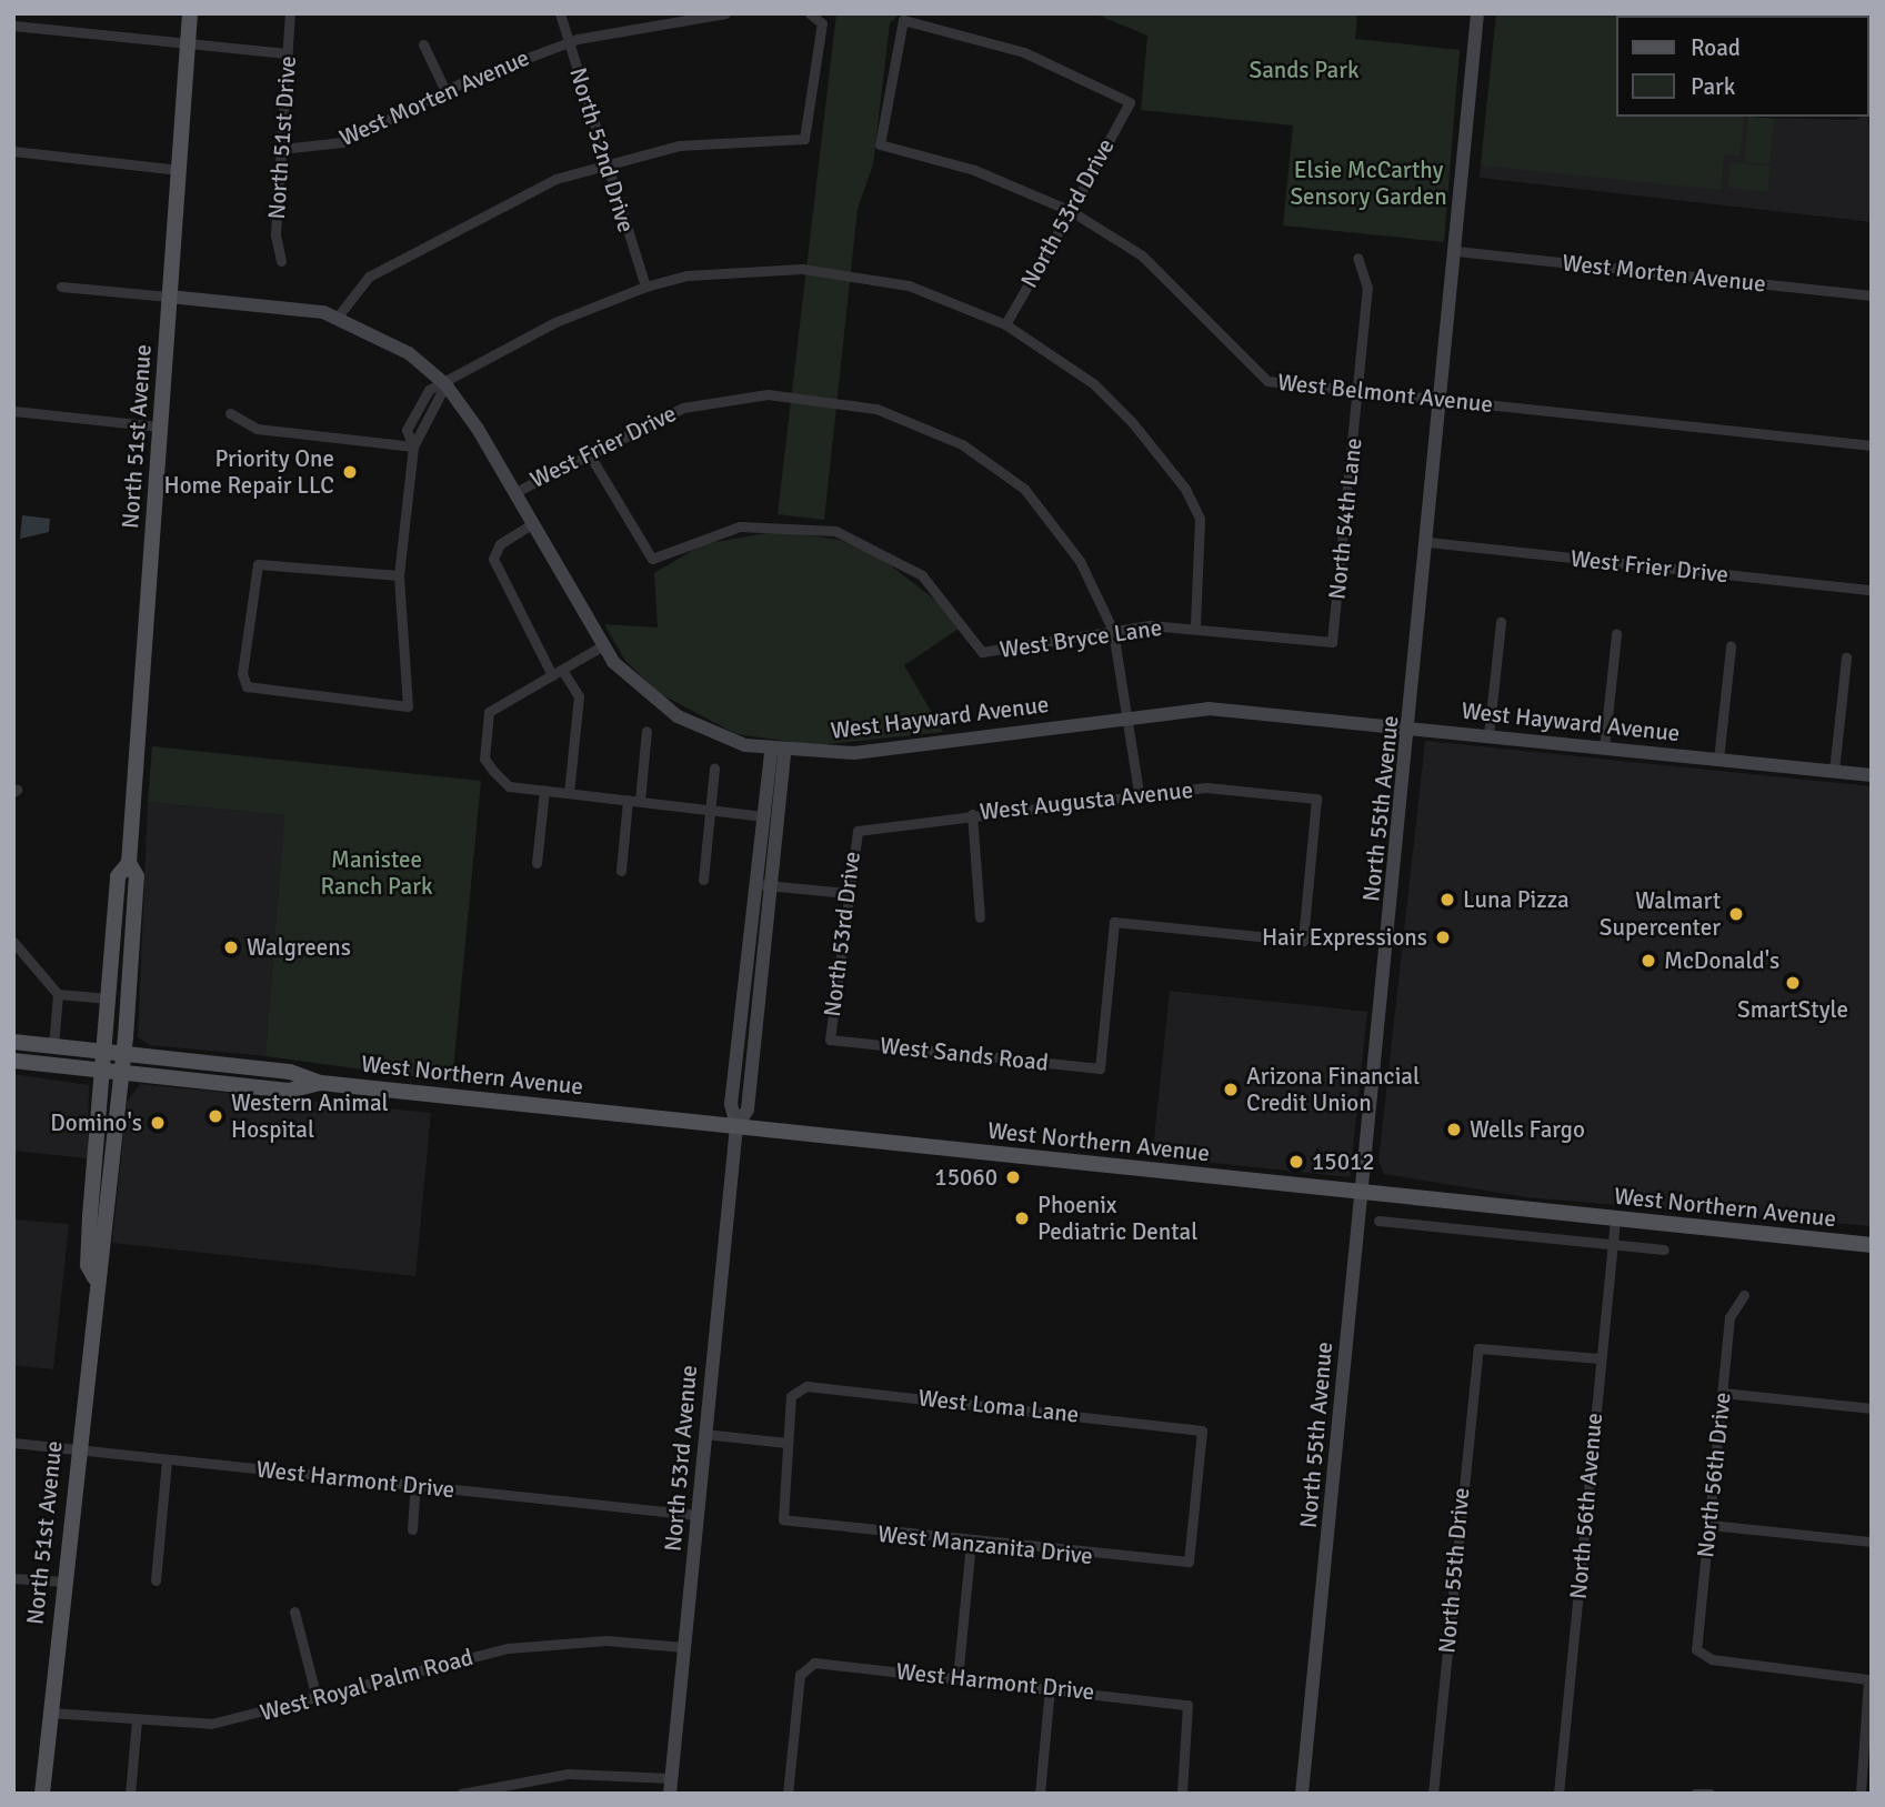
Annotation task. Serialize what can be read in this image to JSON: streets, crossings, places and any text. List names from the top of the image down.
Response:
{
  "streets": {
    "main road": ["North 51st Avenue", "West Northern Avenue"],
    "street": [
      "West Morten Avenue",
      "North 51st Drive",
      "North 52nd Drive",
      "North 53rd Drive",
      "West Belmont Avenue",
      "West Frier Drive",
      "North 54th Lane",
      "West Bryce Lane",
      "West Hayward Avenue",
      "West Augusta Avenue",
      "North 55th Avenue",
      "West Sands Road",
      "West Loma Lane",
      "North 53rd Avenue",
      "North 56th Drive",
      "West Harmont Drive",
      "North 56th Avenue",
      "West Manzanita Drive",
      "North 55th Drive",
      "West Royal Palm Road"
    ]
  },
  "crossings": [
    ["West Morten Avenue", "North 51st Drive"],
    ["West Morten Avenue", "North 52nd Drive"],
    ["West Morten Avenue", "North 55th Avenue"],
    ["North 53rd Drive", "West Belmont Avenue"],
    ["North 53rd Drive", "West Augusta Avenue"],
    ["North 53rd Drive", "West Sands Road"],
    ["West Belmont Avenue", "North 54th Lane"],
    ["West Belmont Avenue", "North 55th Avenue"],
    ["North 51st Avenue", "West Hayward Avenue"],
    ["North 51st Avenue", "West Northern Avenue"],
    ["North 51st Avenue", "West Harmont Drive"],
    ["North 51st Avenue", "West Royal Palm Road"],
    ["West Frier Drive", "West Bryce Lane"],
    ["West Frier Drive", "West Hayward Avenue"],
    ["West Frier Drive", "West Augusta Avenue"],
    ["West Frier Drive", "North 55th Avenue"],
    ["North 54th Lane", "West Bryce Lane"],
    ["West Hayward Avenue", "North 55th Avenue"],
    ["West Hayward Avenue", "North 53rd Avenue"],
    ["West Augusta Avenue", "West Sands Road"],
    ["North 55th Avenue", "West Northern Avenue"],
    ["West Northern Avenue", "North 53rd Avenue"],
    ["West Northern Avenue", "North 56th Avenue"],
    ["West Loma Lane", "West Manzanita Drive"],
    ["North 53rd Avenue", "West Harmont Drive"],
    ["North 53rd Avenue", "West Royal Palm Road"],
    ["North 56th Avenue", "North 55th Drive"]
  ],
  "parks": ["Sands Park", "Elsie McCarthy Sensory Garden", "Manistee Ranch Park"],
  "places": [
    "Priority One Home Repair LLC",
    "Luna Pizza",
    "Walmart Supercenter",
    "Hair Expressions",
    "Walgreens",
    "McDonald's",
    "SmartStyle",
    "Arizona Financial Credit Union",
    "Western Animal Hospital",
    "Domino's",
    "Wells Fargo",
    "15012",
    "15060",
    "Phoenix Pediatric Dental"
  ],
  "legend": ["Road", "Park"]
}
